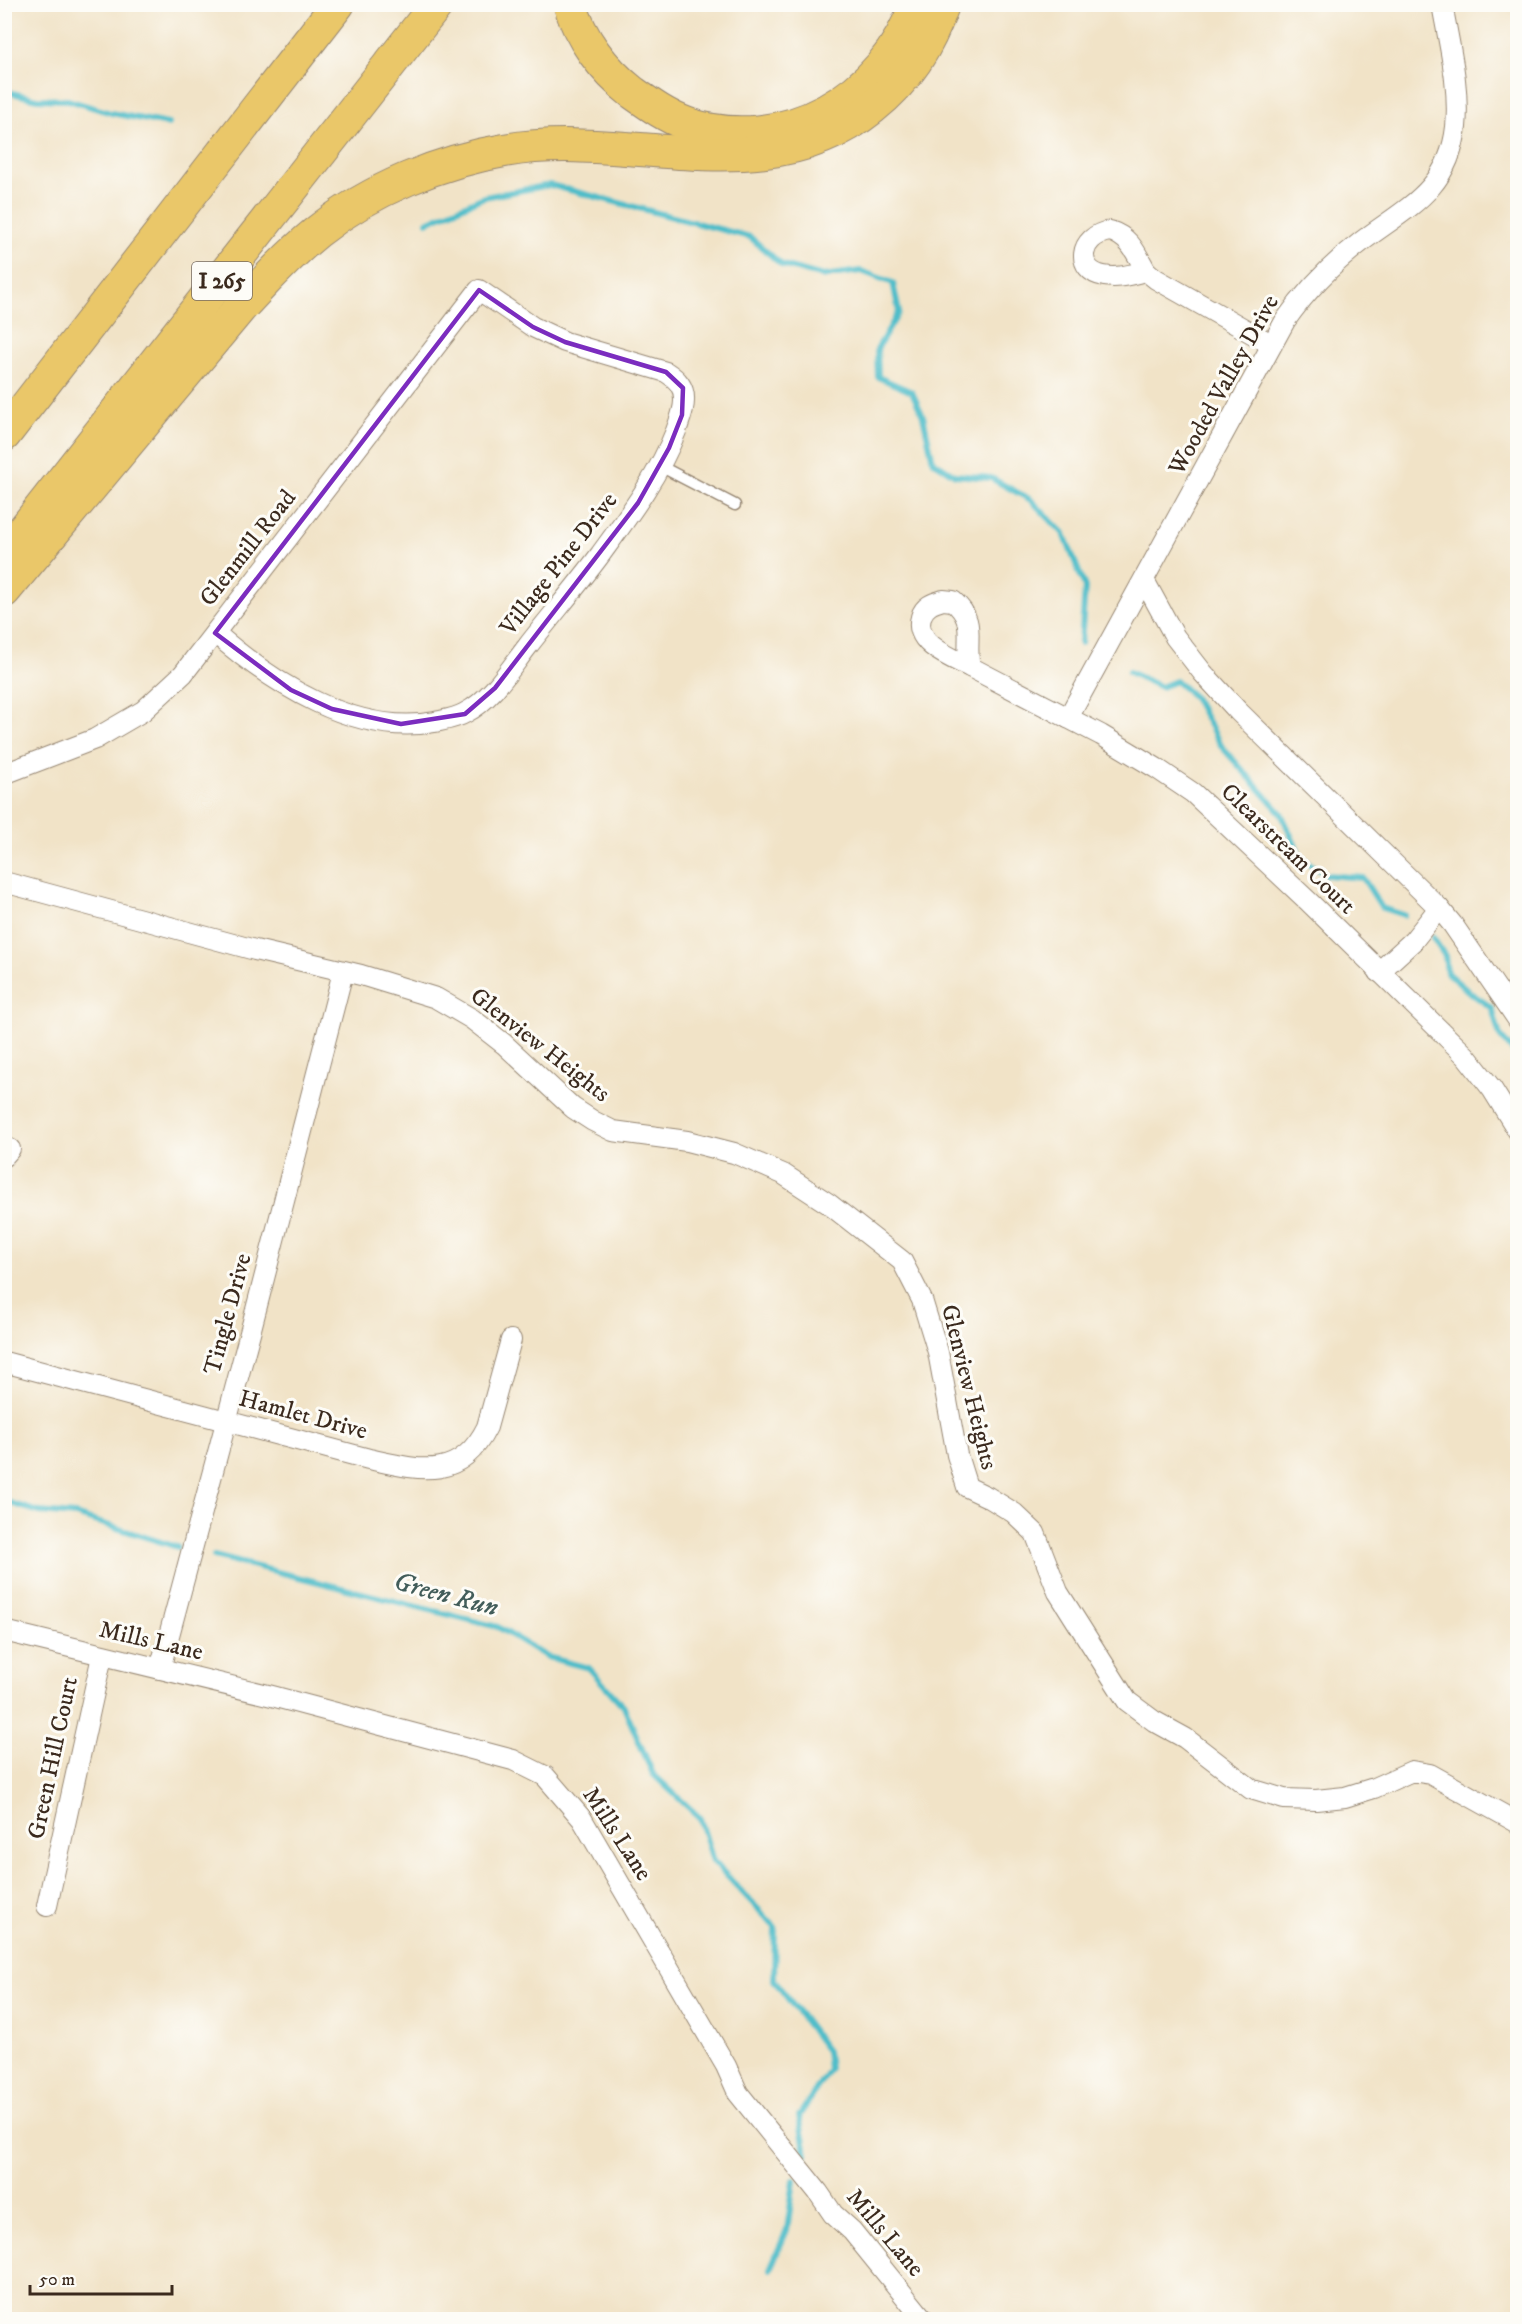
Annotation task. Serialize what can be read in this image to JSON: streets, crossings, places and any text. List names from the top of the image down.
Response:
{
  "streets": {
    "highway": ["I 265"],
    "street": [
      "Wooded Valley Drive",
      "Glenmill Road",
      "Village Pine Drive",
      "Clearstream Court",
      "Glenview Heights",
      "Tingle Drive",
      "Hamlet Drive",
      "Mills Lane",
      "Green Hill Court"
    ]
  },
  "crossings": [
    ["Wooded Valley Drive", "Clearstream Court"],
    ["Glenmill Road", "Village Pine Drive"],
    ["Glenview Heights", "Tingle Drive"],
    ["Tingle Drive", "Hamlet Drive"],
    ["Tingle Drive", "Mills Lane"],
    ["Mills Lane", "Green Hill Court"]
  ],
  "water": ["Green Run"],
  "scale_bar": "50 m"
}
